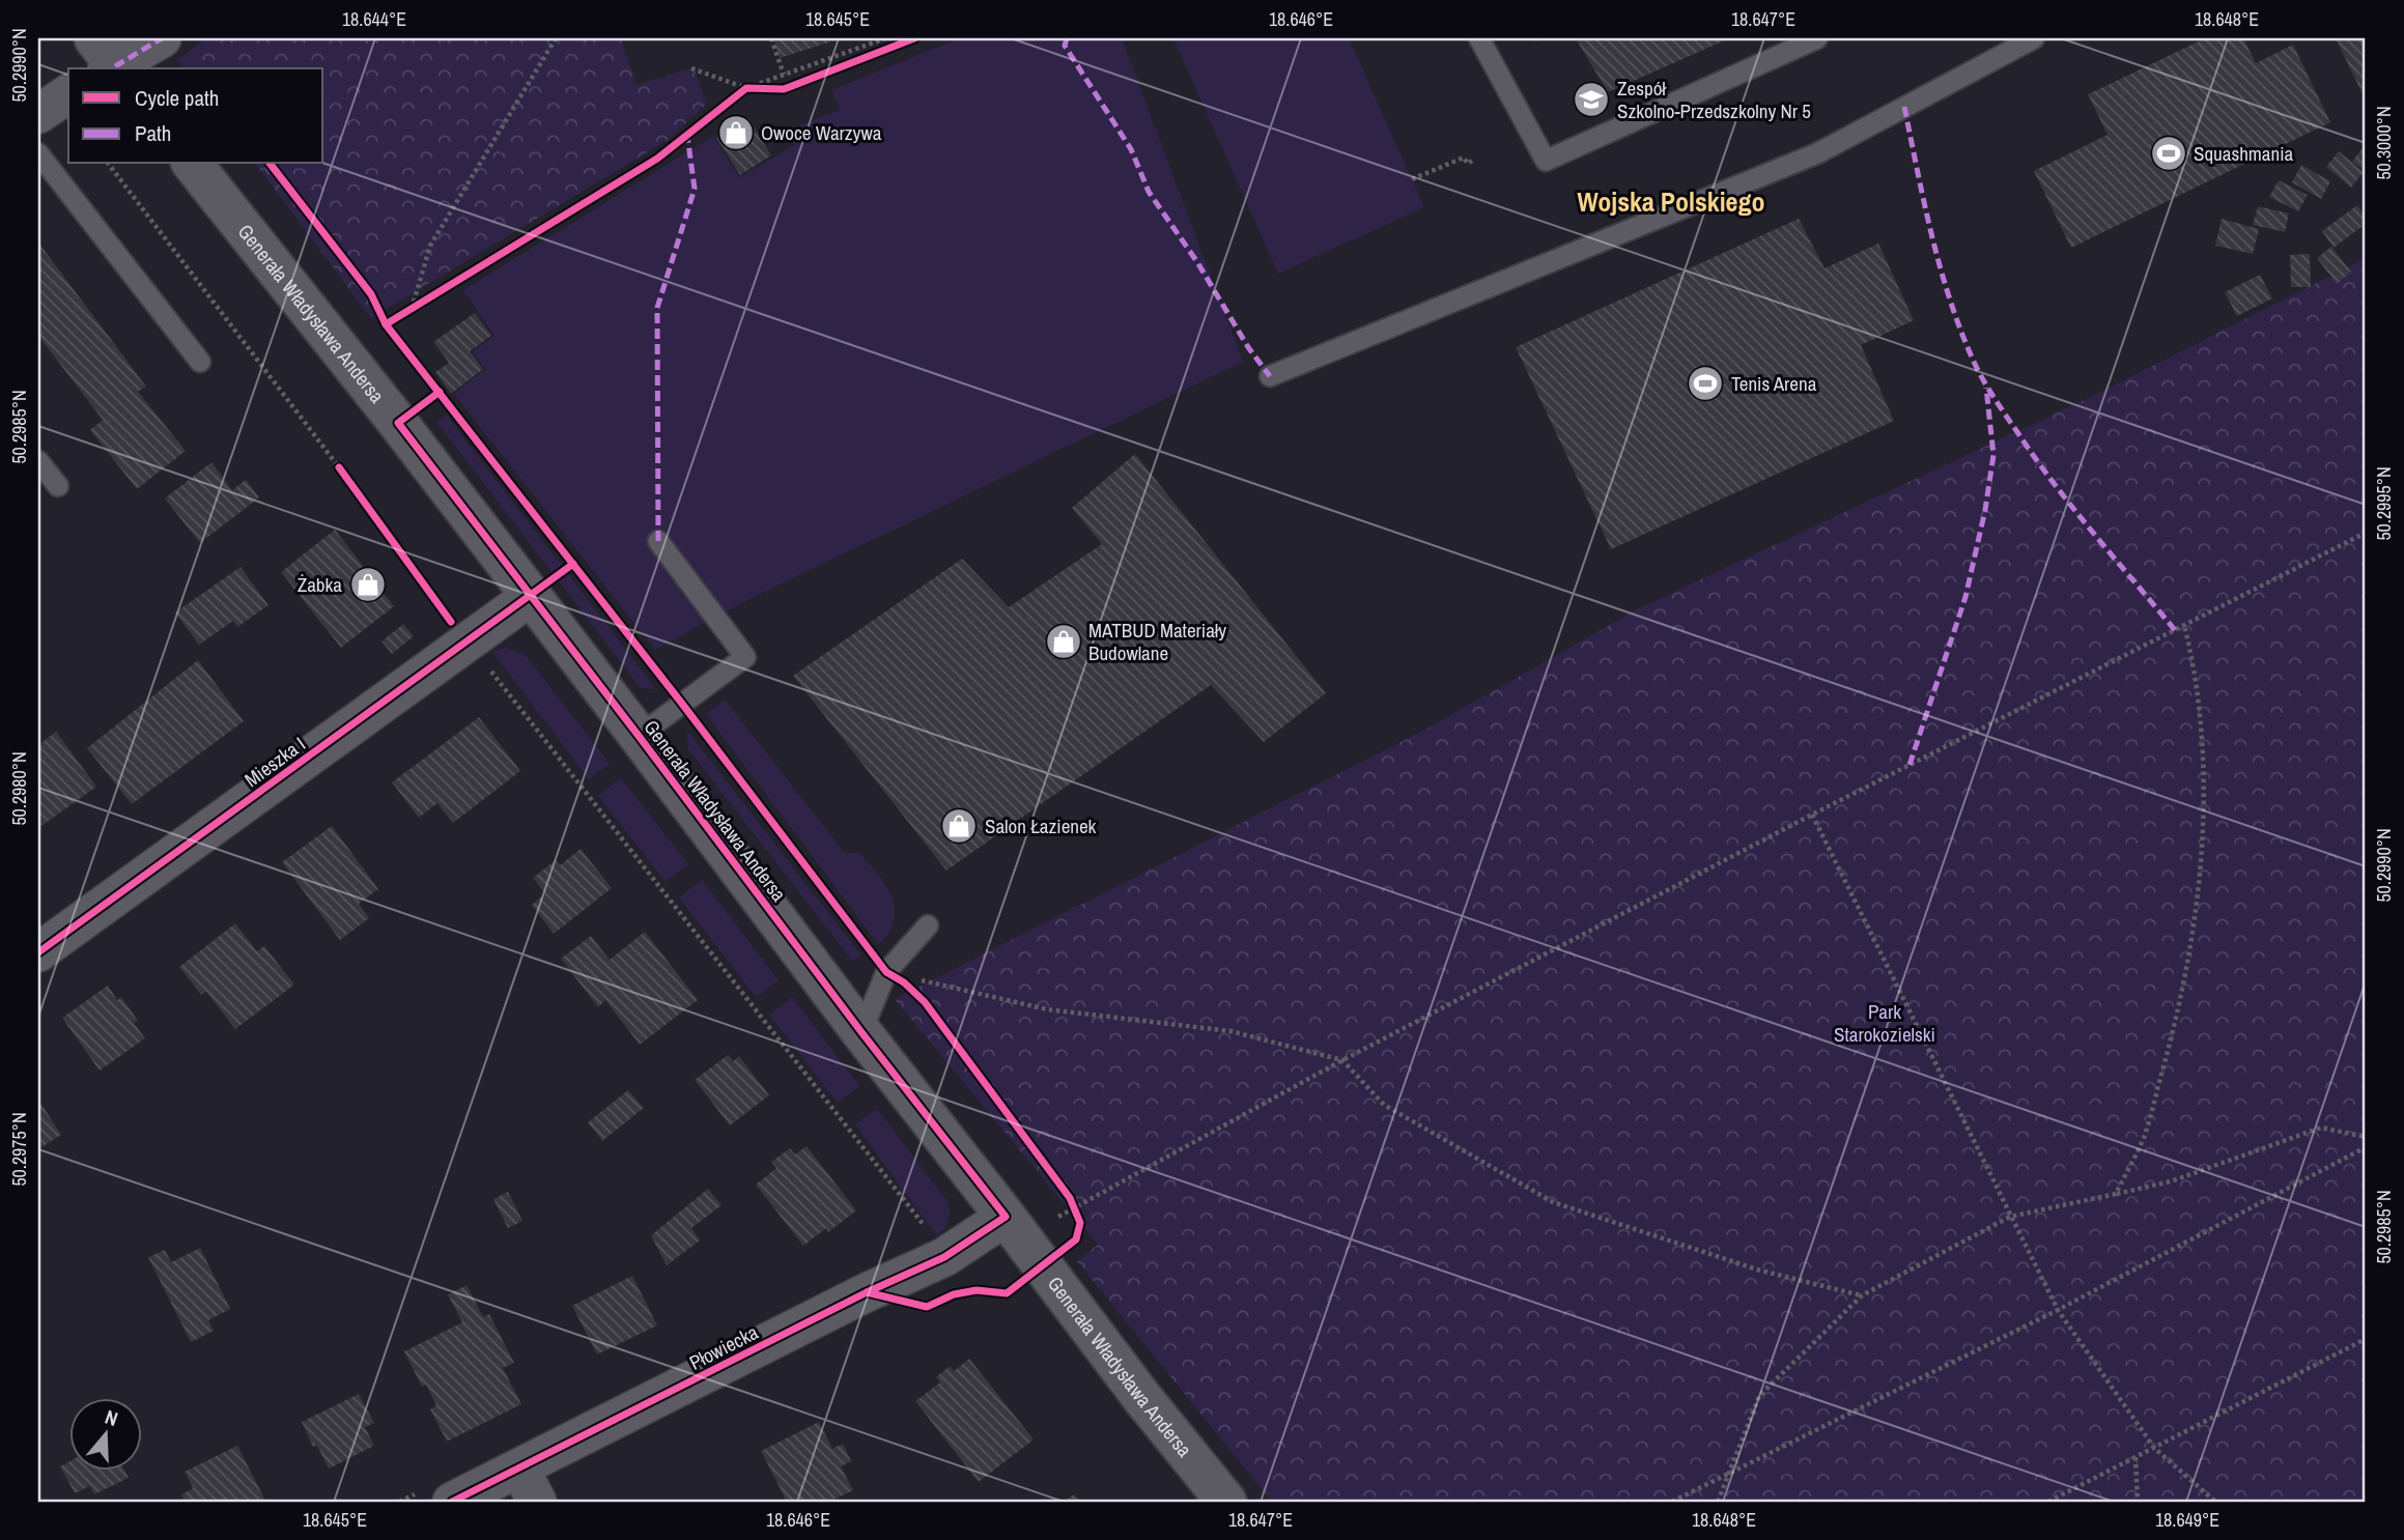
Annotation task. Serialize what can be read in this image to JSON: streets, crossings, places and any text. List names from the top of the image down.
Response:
{
  "streets": {
    "street": ["Generała Władysława Andersa", "Mieszka I", "Płowiecka"]
  },
  "crossings": [
    ["Generała Władysława Andersa", "Mieszka I"],
    ["Generała Władysława Andersa", "Płowiecka"]
  ],
  "districts": ["Wojska Polskiego"],
  "parks": ["Park Starokozielski"],
  "places": {
    "school or university": ["Zespół Szkolno-Przedszkolny Nr 5"],
    "shop": [
      "Owoce Warzywa",
      "Żabka",
      "MATBUD Materiały Budowlane",
      "Salon Łazienek"
    ],
    "sports": ["Squashmania", "Tenis Arena"]
  },
  "legend": ["Cycle path", "Path"],
  "north": "top",
  "coordinates": [
    "18.644°E",
    "18.645°E",
    "18.646°E",
    "18.647°E",
    "18.648°E",
    "50.2990°N",
    "50.3000°N",
    "50.2985°N",
    "50.2995°N",
    "50.2980°N",
    "50.2975°N",
    "18.649°E"
  ]
}
